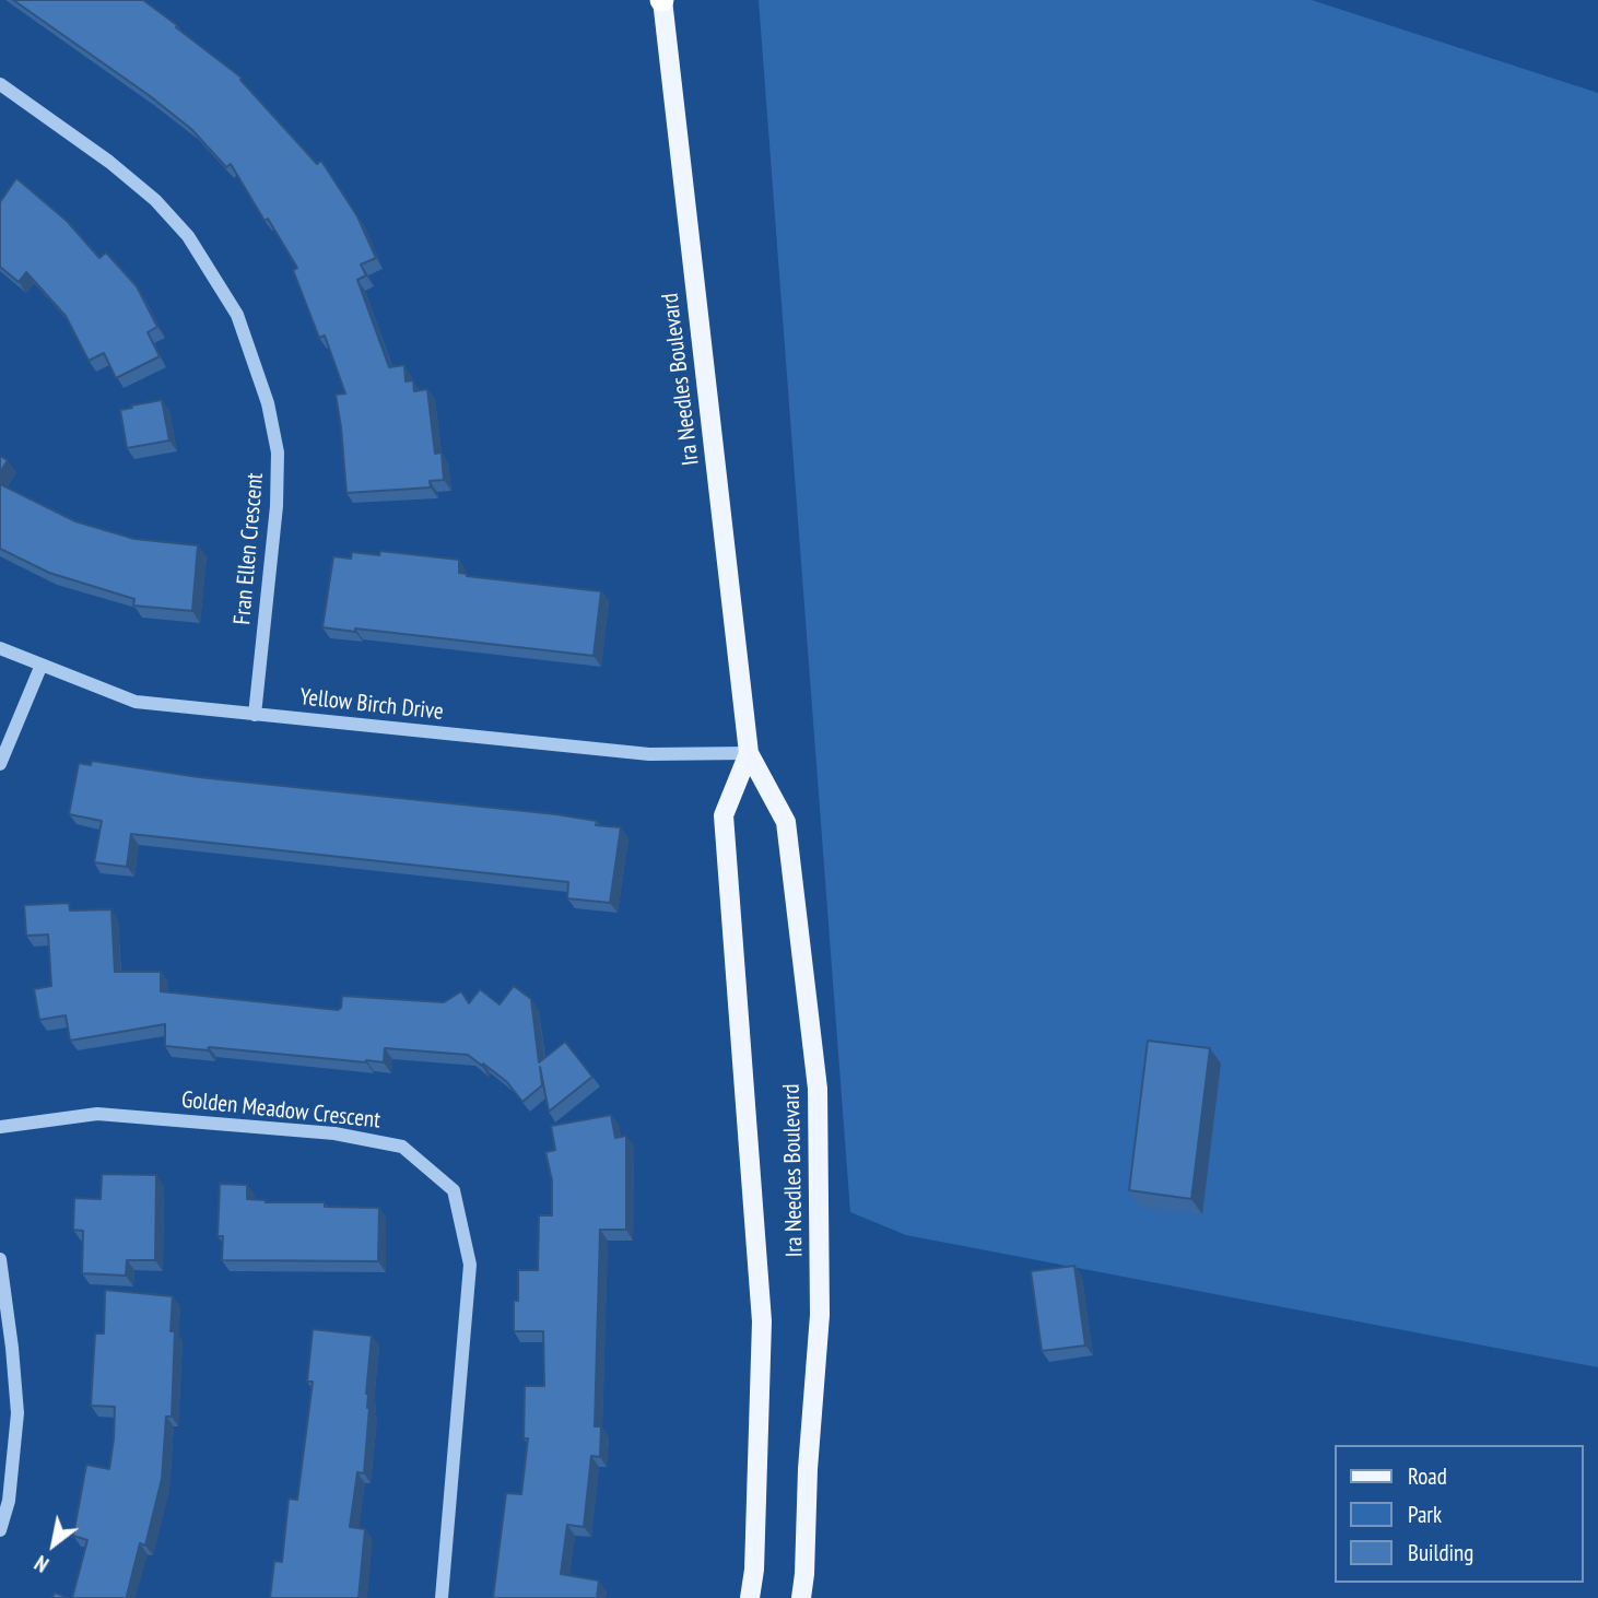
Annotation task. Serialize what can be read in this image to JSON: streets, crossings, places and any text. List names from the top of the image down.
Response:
{
  "streets": {
    "main road": ["Ira Needles Boulevard"],
    "street": ["Fran Ellen Crescent", "Yellow Birch Drive", "Golden Meadow Crescent"]
  },
  "crossings": [
    ["Ira Needles Boulevard", "Yellow Birch Drive"],
    ["Fran Ellen Crescent", "Yellow Birch Drive"]
  ],
  "legend": ["Road", "Park", "Building"],
  "north": "bottom left"
}
